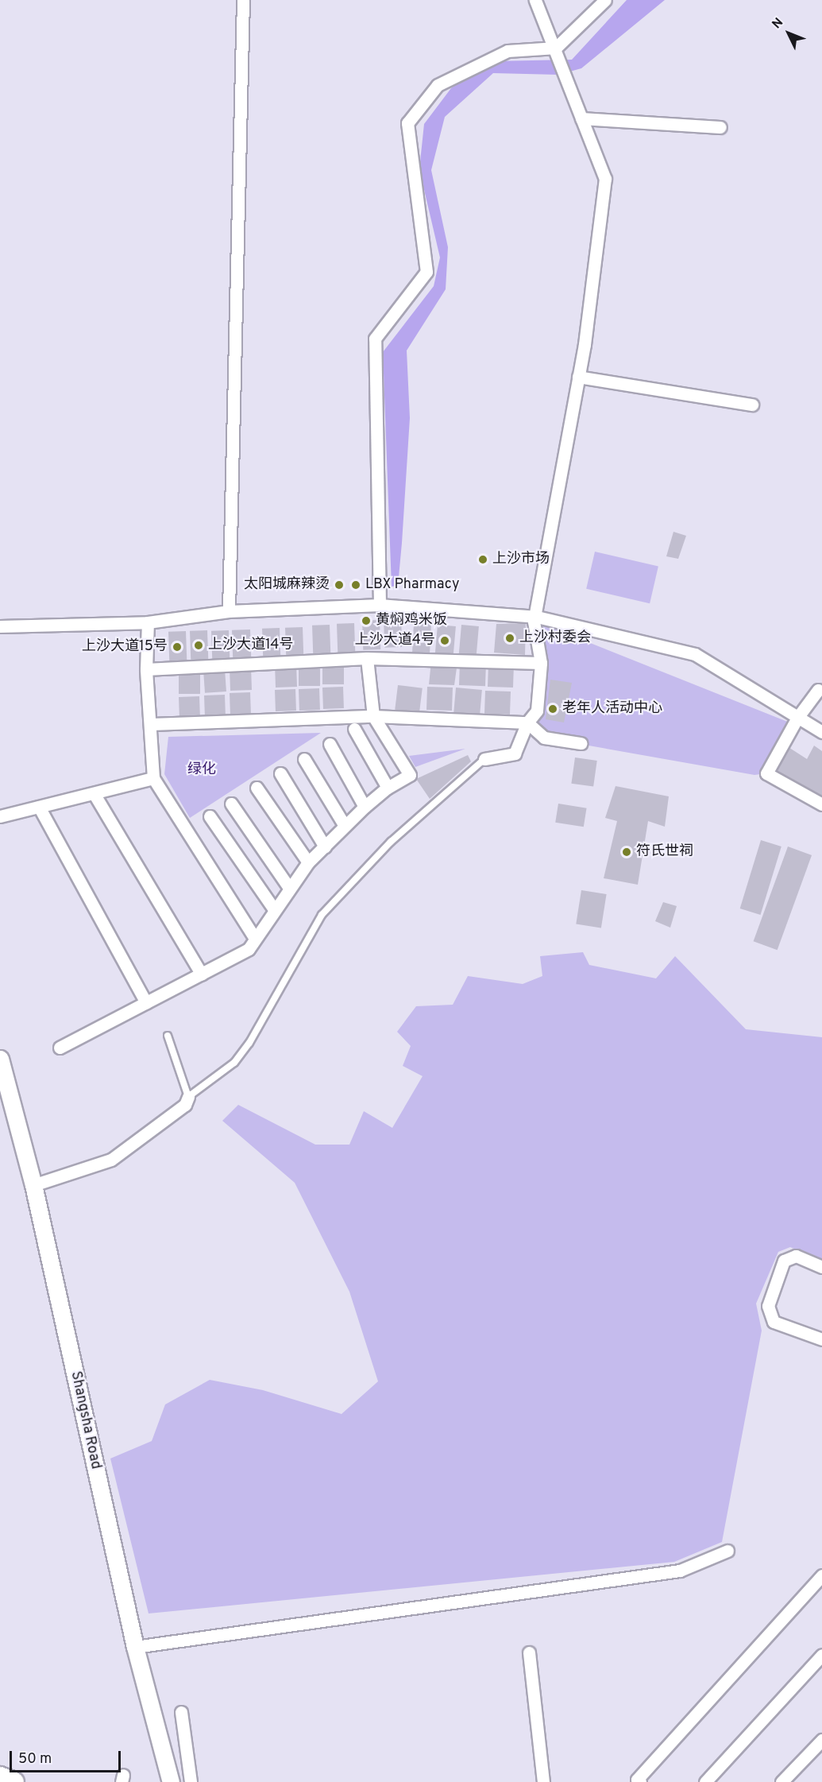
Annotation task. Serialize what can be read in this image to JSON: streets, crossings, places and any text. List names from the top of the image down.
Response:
{
  "streets": {
    "main road": ["Shangsha Road"]
  },
  "parks": ["绿化"],
  "places": [
    "上沙市场",
    "太阳城麻辣烫",
    "LBX Pharmacy",
    "黄焖鸡米饭",
    "上沙村委会",
    "上沙大道4号",
    "上沙大道14号",
    "上沙大道15号",
    "老年人活动中心",
    "符氏世祠"
  ],
  "scale_bar": "50 m",
  "north": "top left"
}
